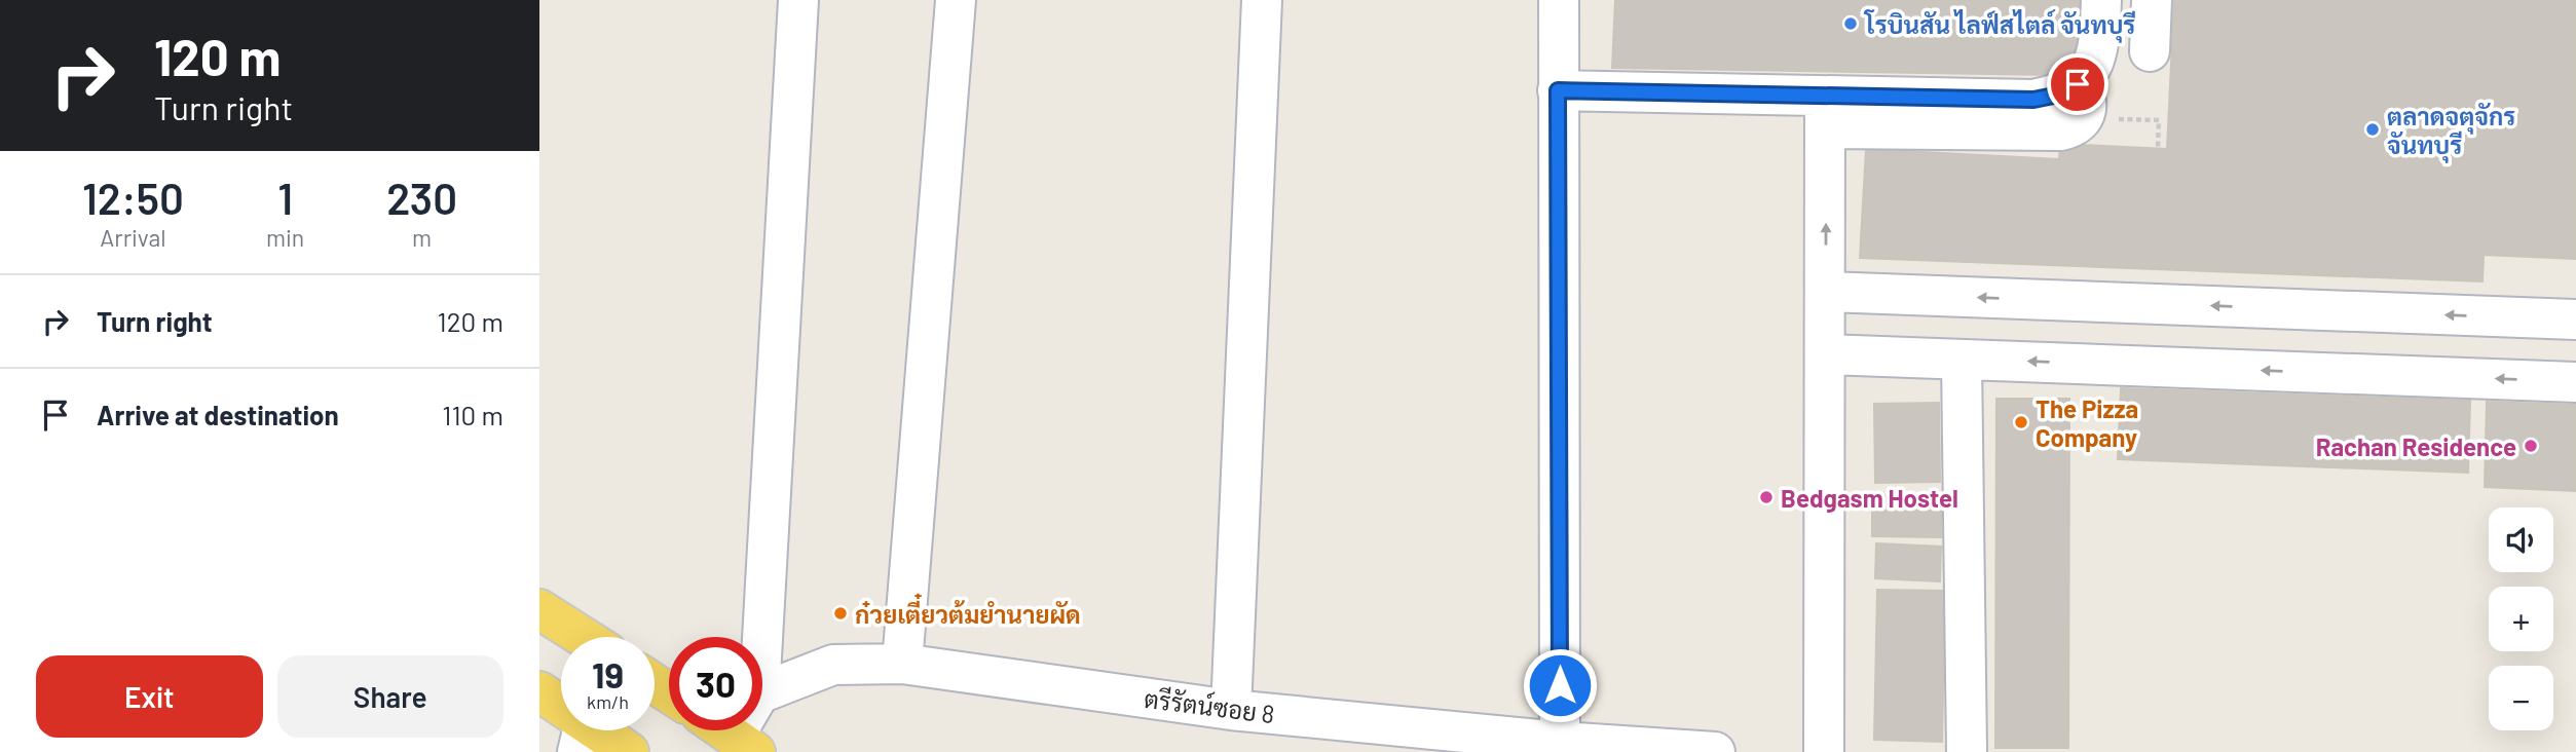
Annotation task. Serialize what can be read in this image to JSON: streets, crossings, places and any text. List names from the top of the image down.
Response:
{
  "streets": {
    "street": ["ตรีรัตน์ซอย 8"]
  },
  "places": [
    "โรบินสัน ไลฟ์สไตล์ จันทบุรี",
    "ตลาดจตุจักร จันทบุรี",
    "The Pizza Company",
    "Rachan Residence",
    "Bedgasm Hostel",
    "ก๋วยเตี๋ยวต้มยำนายผัด"
  ],
  "page": {
    "turn": ["120 m", "Turn right"],
    "eta": [
      "12:50",
      "Arrival",
      "1",
      "min",
      "230",
      "m"
    ],
    "list": [
      {
        "name": "Turn right",
        "value": "120 m"
      },
      {
        "name": "Arrive at destination",
        "value": "110 m"
      }
    ],
    "map_buttons": ["+", "−"],
    "speed": "19 km/h",
    "limit": "30",
    "buttons": ["Exit", "Share"]
  }
}
